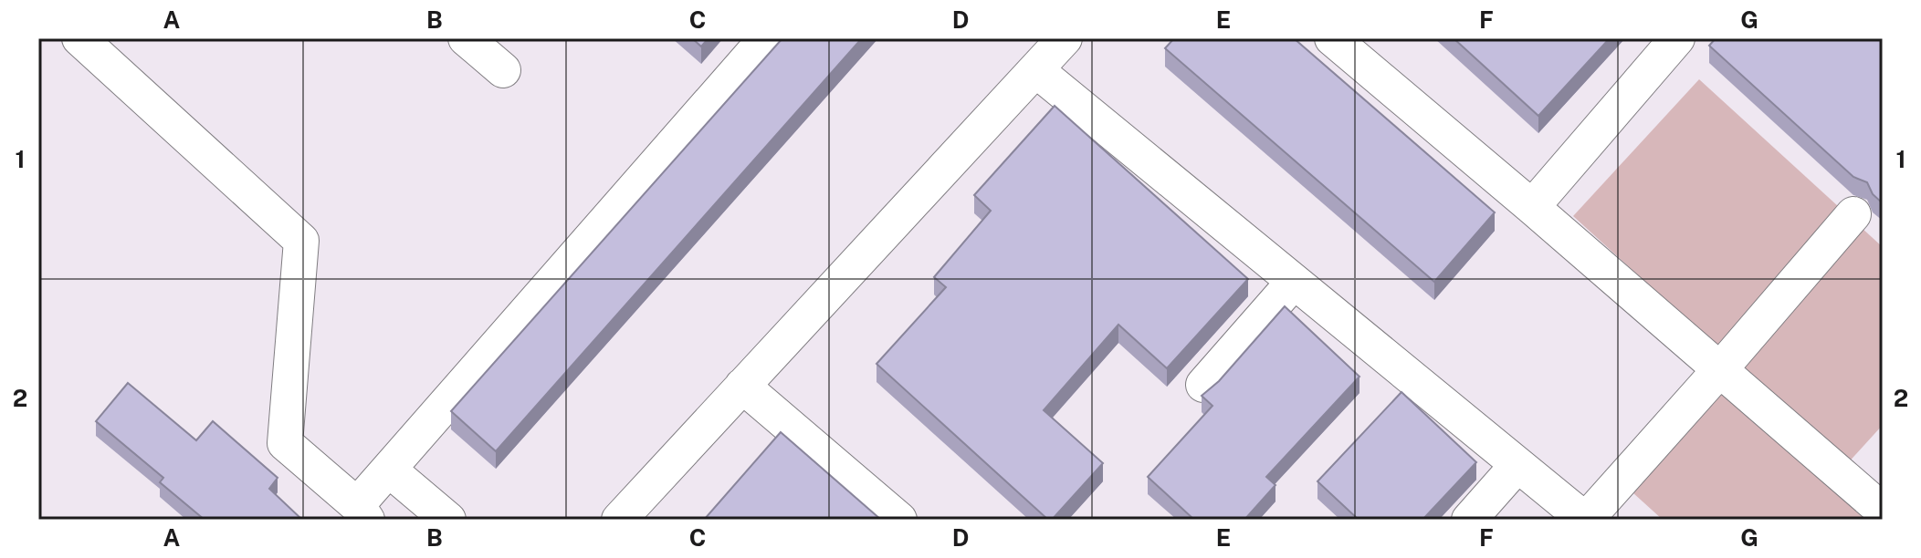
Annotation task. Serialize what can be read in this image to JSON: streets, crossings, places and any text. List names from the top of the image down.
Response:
{
  "grid": {
    "columns": [
      "A",
      "B",
      "C",
      "D",
      "E",
      "F",
      "G"
    ],
    "rows": ["1", "2"]
  }
}
